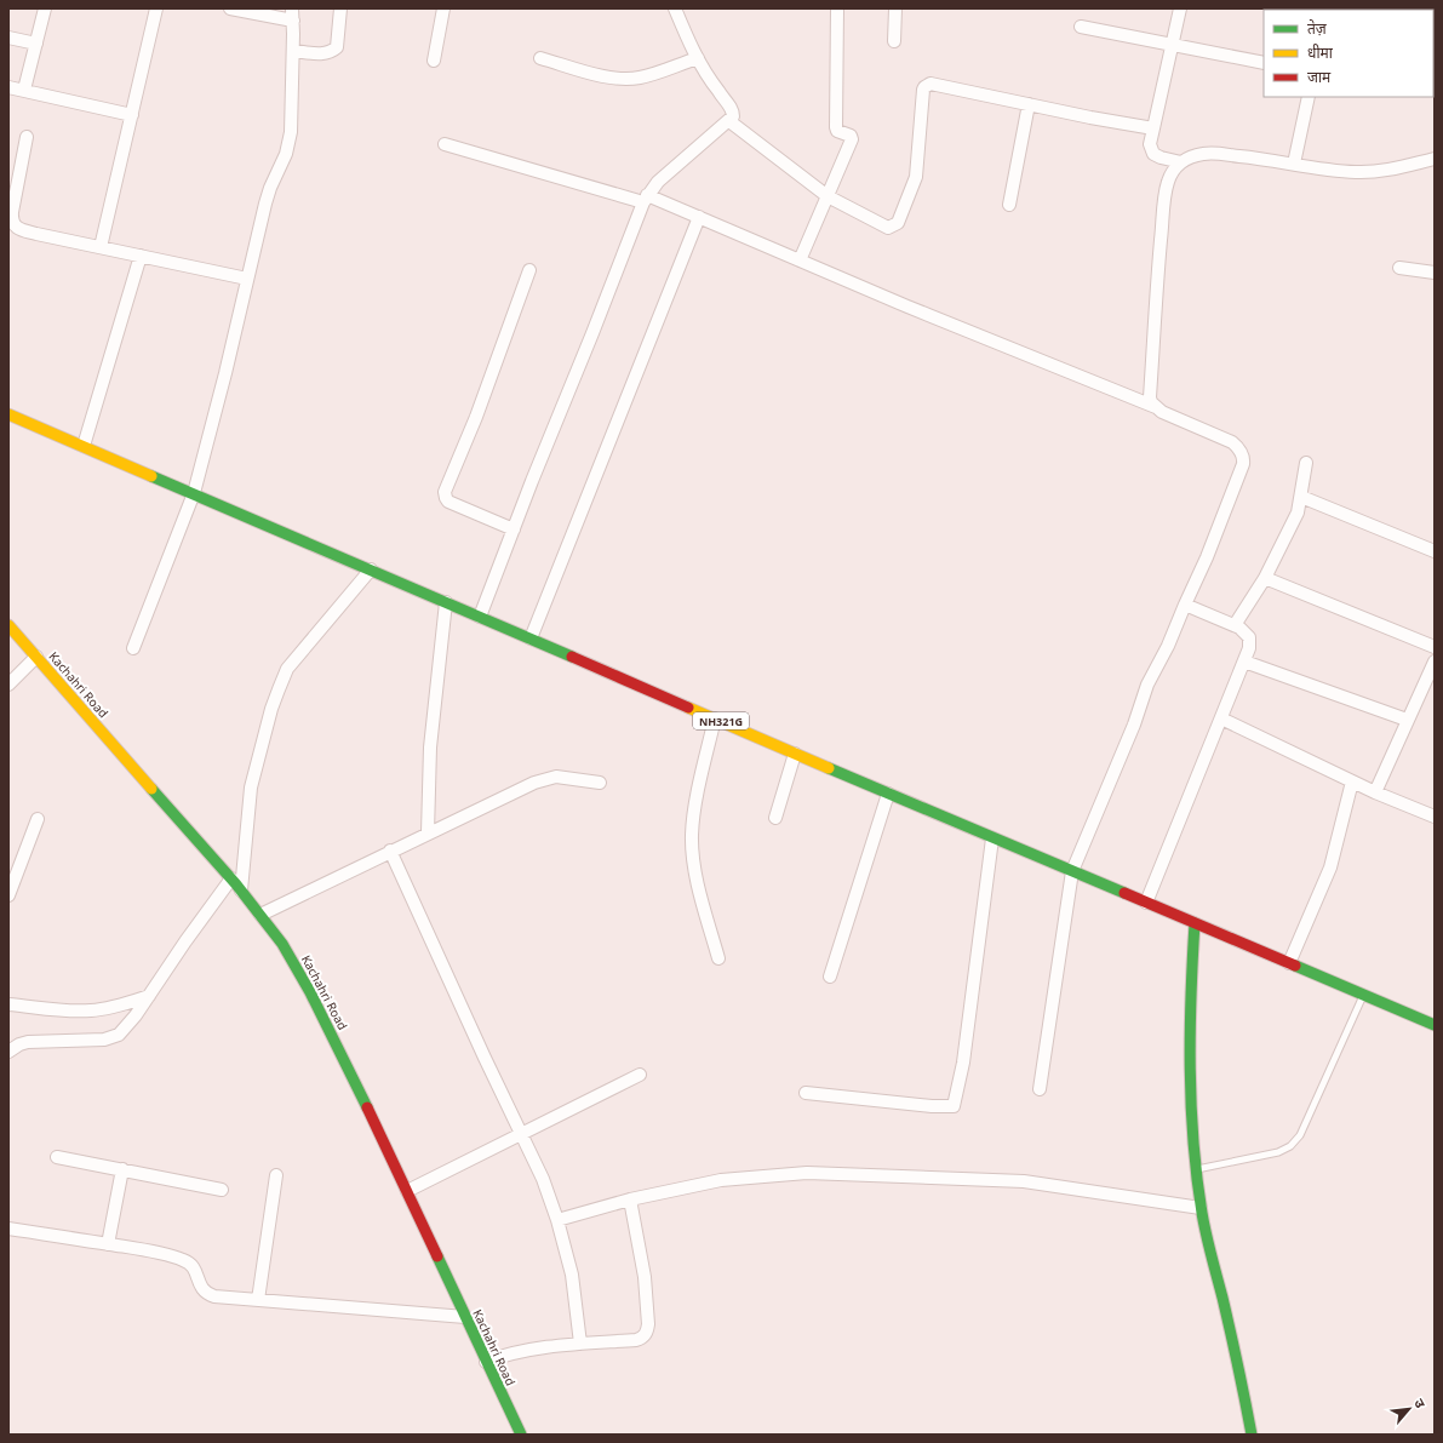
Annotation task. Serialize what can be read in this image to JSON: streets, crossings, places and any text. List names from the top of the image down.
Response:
{
  "streets": {
    "main road": ["Kachahri Road", "NH321G"]
  },
  "legend": ["तेज़", "धीमा", "जाम"],
  "north": "top right"
}
